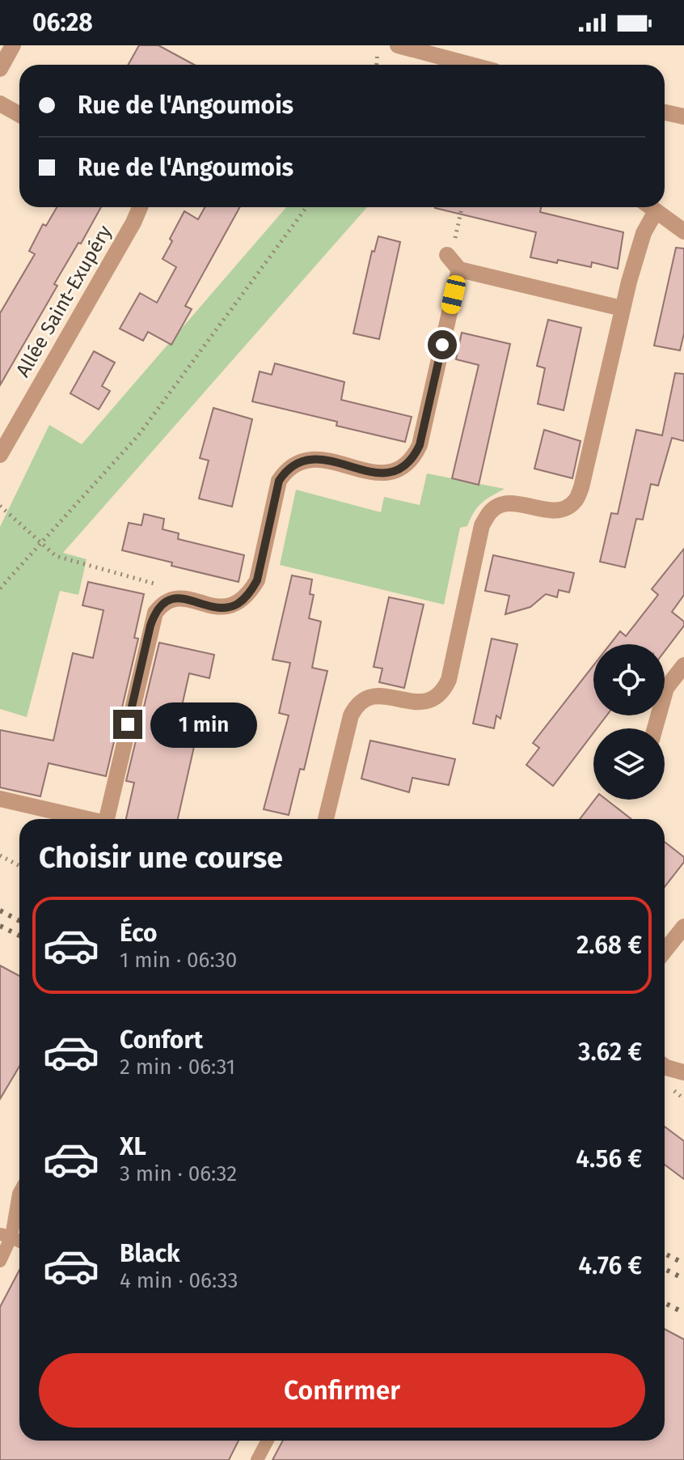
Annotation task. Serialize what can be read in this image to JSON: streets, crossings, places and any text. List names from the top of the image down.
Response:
{
  "streets": {
    "street": ["Allée Saint-Exupéry"]
  },
  "page": {
    "status": "06:28",
    "banner": ["Rue de l'Angoumois", "Rue de l'Angoumois"],
    "bubble": "1 min",
    "heading": "Choisir une course",
    "list": [
      {
        "name": "Éco",
        "note": "1 min · 06:30",
        "value": "2.68 €"
      },
      {
        "name": "Confort",
        "note": "2 min · 06:31",
        "value": "3.62 €"
      },
      {
        "name": "XL",
        "note": "3 min · 06:32",
        "value": "4.56 €"
      },
      {
        "name": "Black",
        "note": "4 min · 06:33",
        "value": "4.76 €"
      }
    ],
    "buttons": "Confirmer"
  }
}
